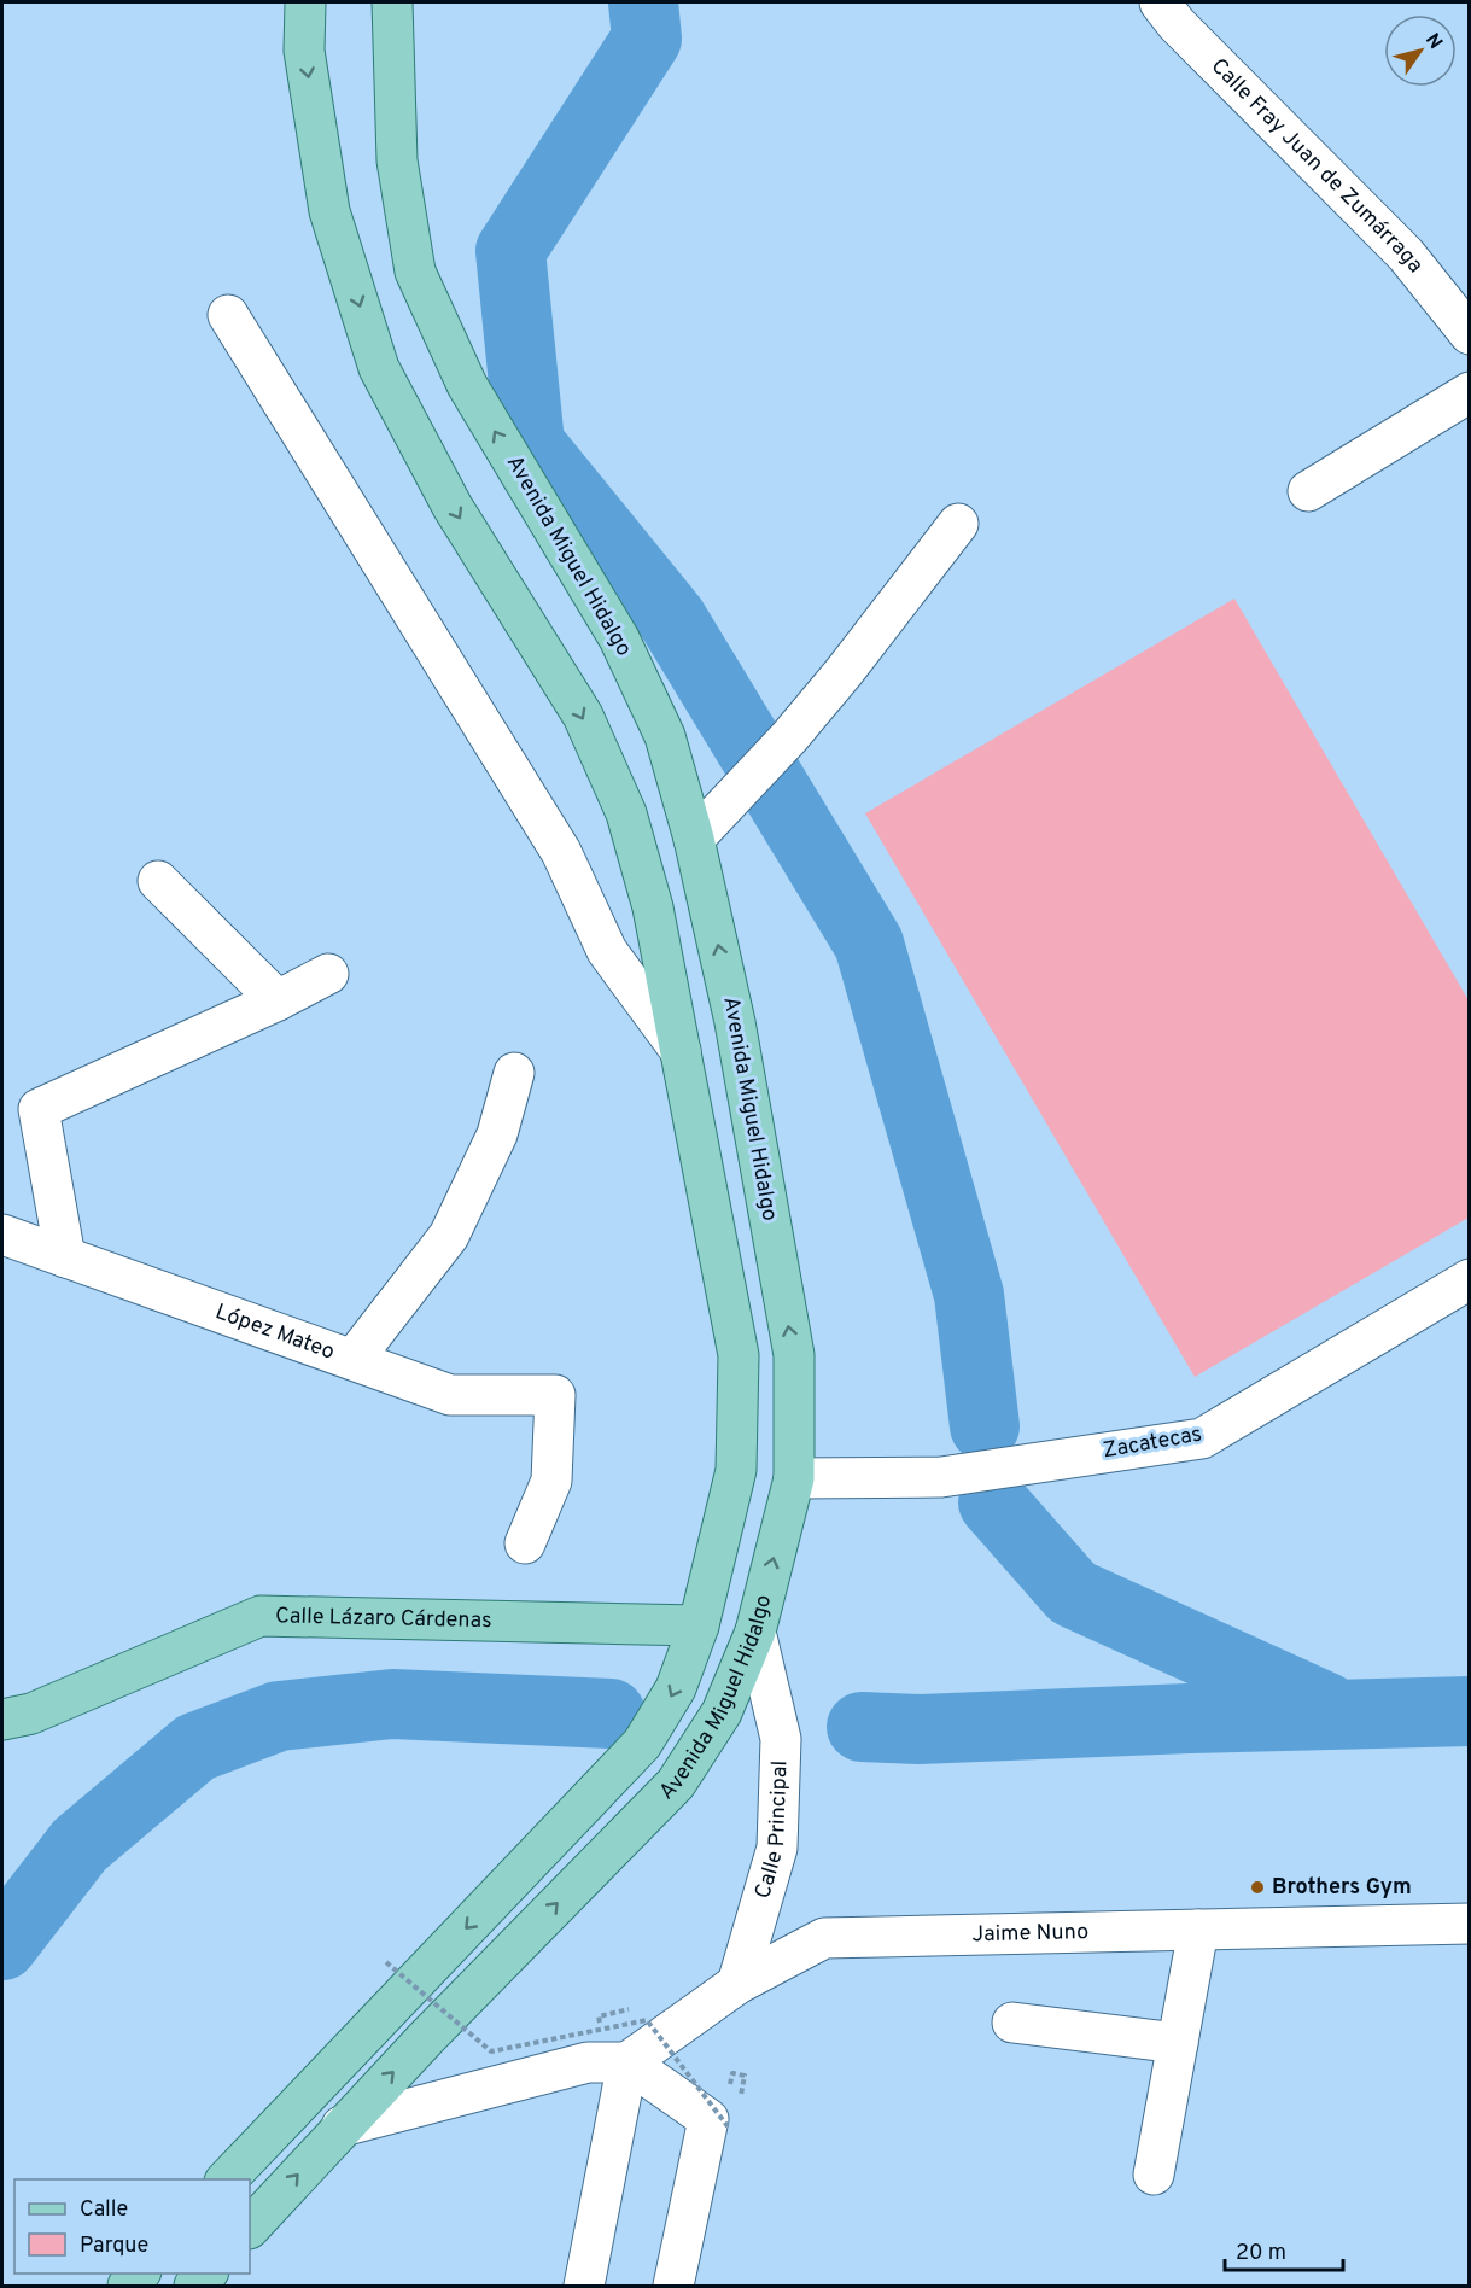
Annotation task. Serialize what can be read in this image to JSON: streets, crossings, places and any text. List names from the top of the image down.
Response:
{
  "streets": {
    "main road": ["Avenida Miguel Hidalgo", "Calle Lázaro Cárdenas"],
    "street": [
      "Calle Fray Juan de Zumárraga",
      "López Mateo",
      "Zacatecas",
      "Calle Principal",
      "Jaime Nuno"
    ]
  },
  "crossings": [
    ["Avenida Miguel Hidalgo", "Zacatecas"],
    ["Avenida Miguel Hidalgo", "Calle Lázaro Cárdenas"],
    ["Avenida Miguel Hidalgo", "Calle Principal"],
    ["Calle Principal", "Jaime Nuno"]
  ],
  "places": ["Brothers Gym"],
  "legend": ["Calle", "Parque"],
  "scale_bar": "20 m",
  "north": "top right"
}
